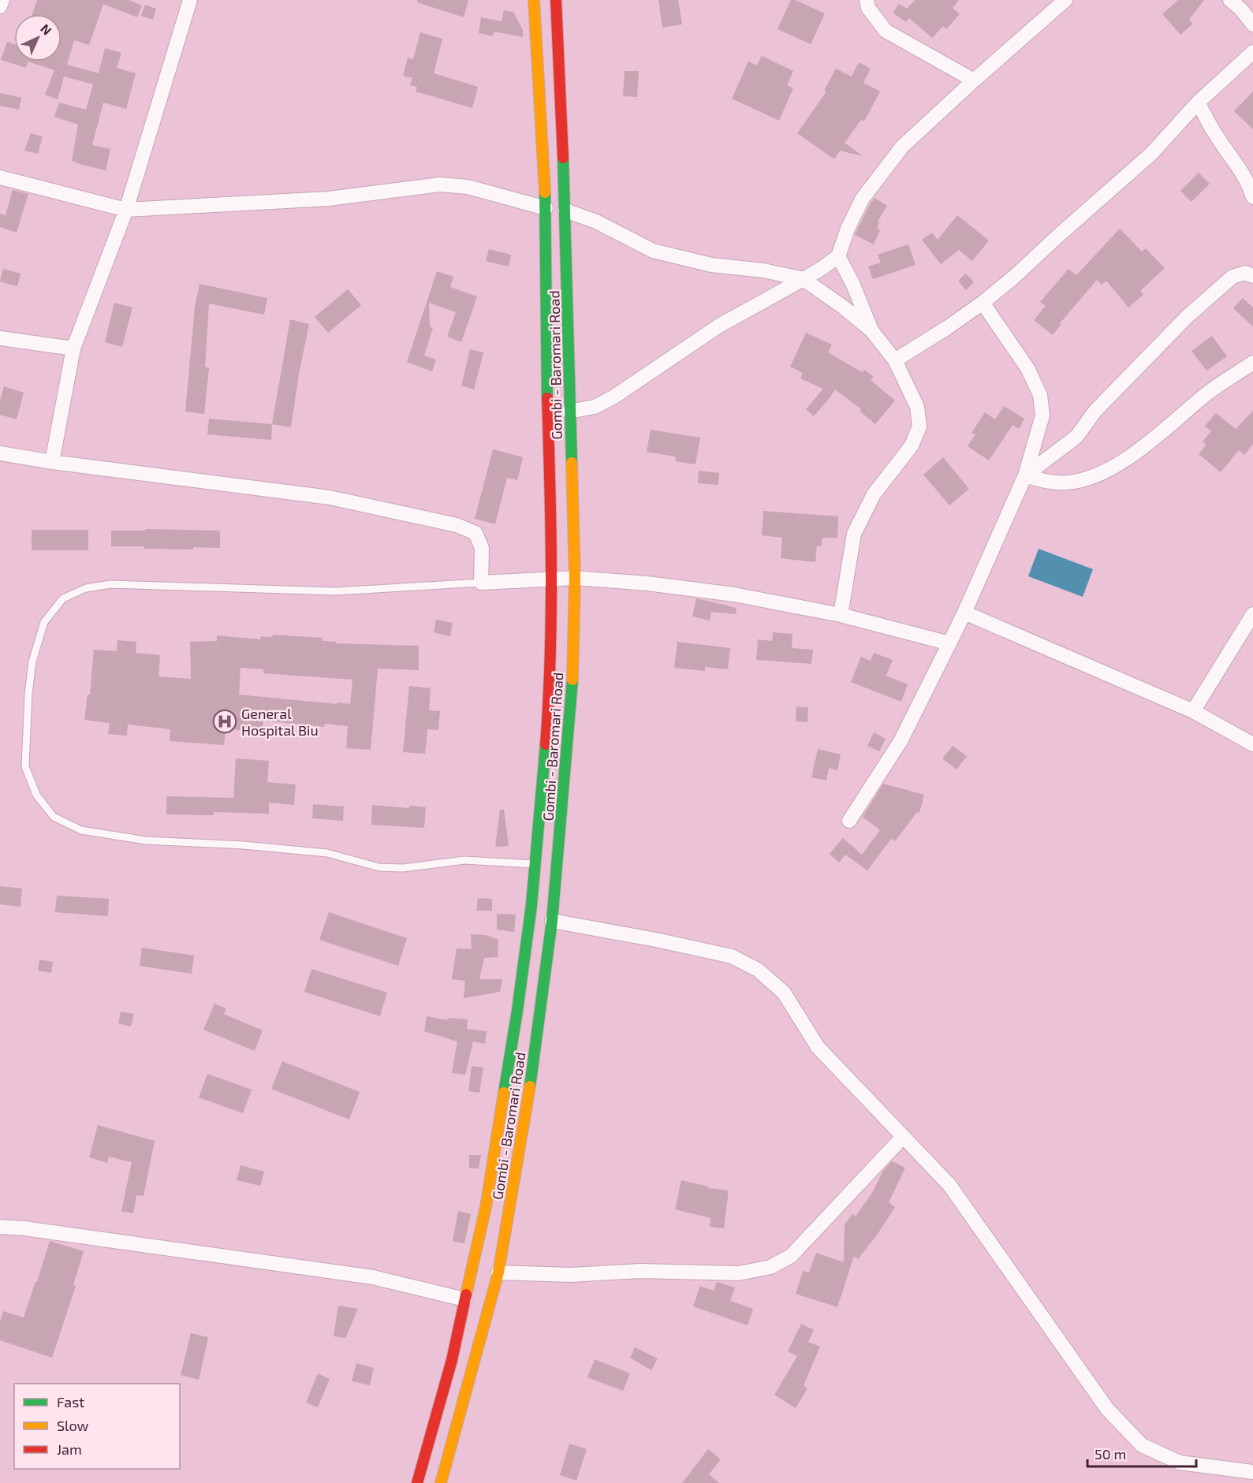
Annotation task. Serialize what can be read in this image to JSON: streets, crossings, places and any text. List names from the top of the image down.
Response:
{
  "streets": {
    "main road": ["Gombi - Baromari Road"]
  },
  "places": {
    "hospital": ["General Hospital Biu"]
  },
  "legend": ["Fast", "Slow", "Jam"],
  "scale_bar": "50 m",
  "north": "top right"
}
